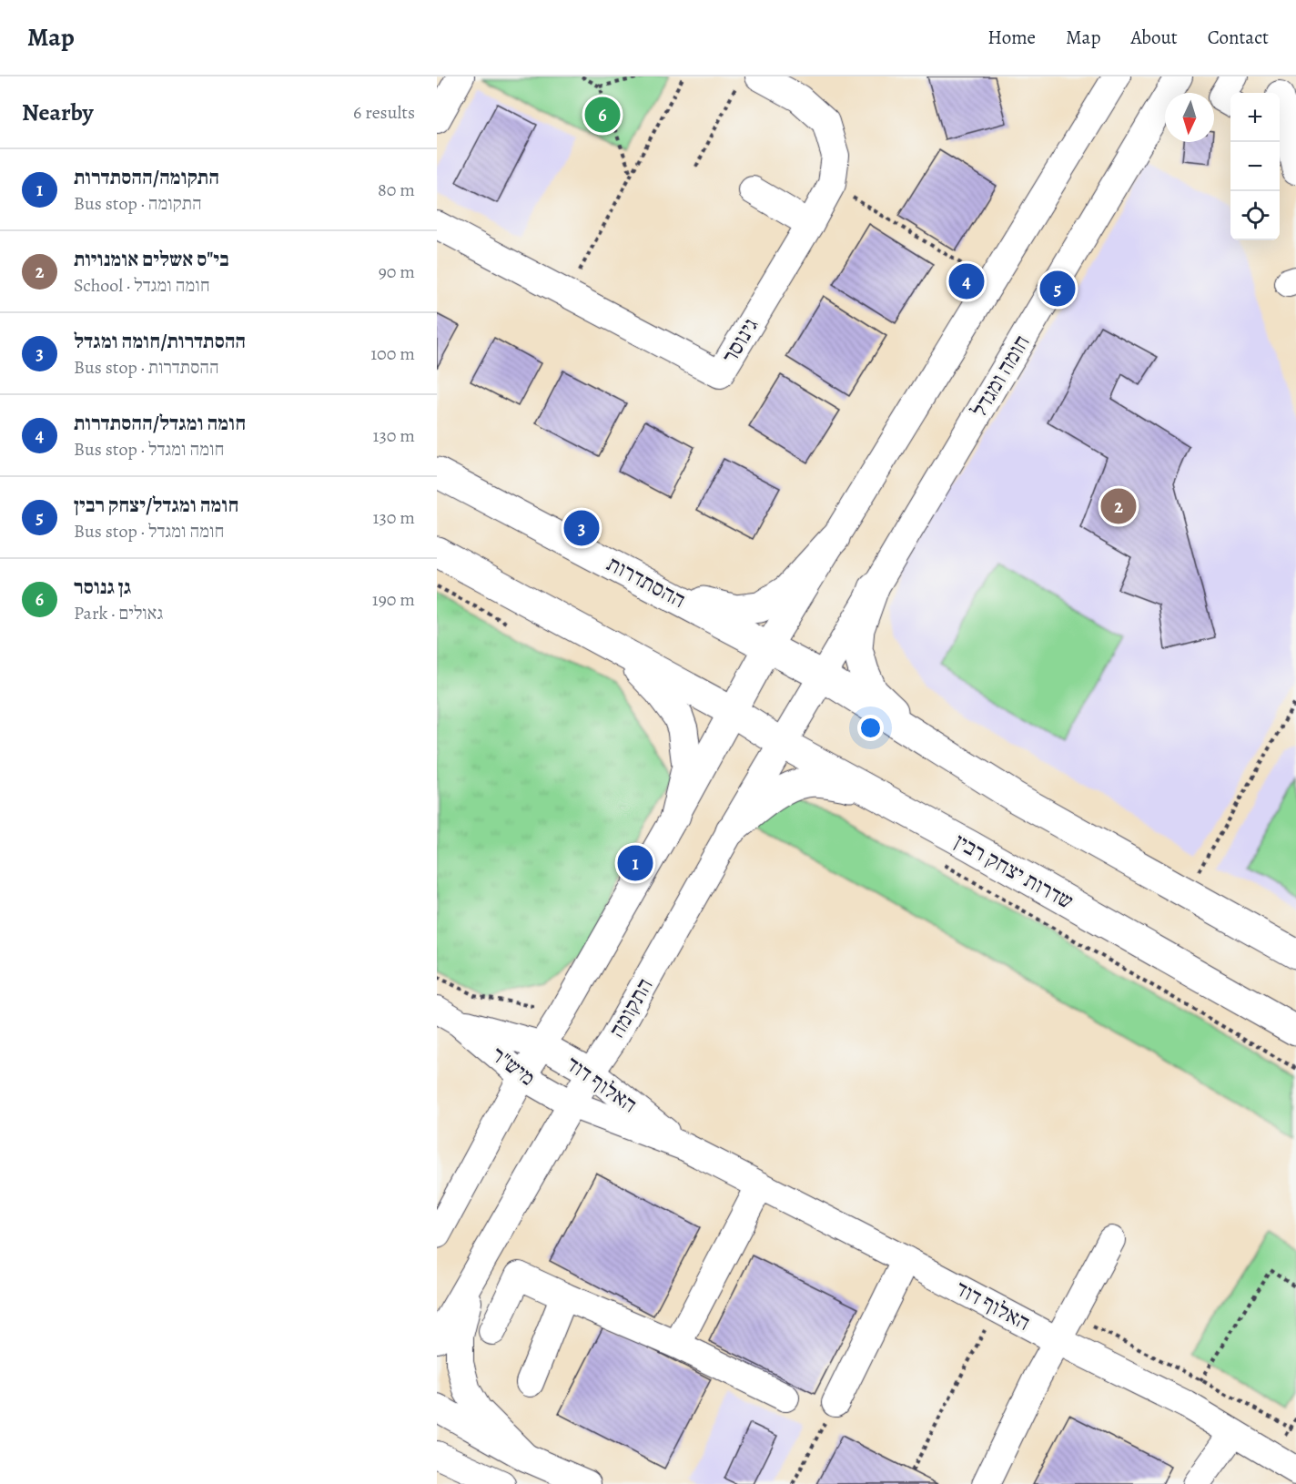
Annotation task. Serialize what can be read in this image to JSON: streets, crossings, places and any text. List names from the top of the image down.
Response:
{
  "streets": {
    "main road": ["ההסתדרות", "שדרות יצחק רבין"],
    "street": [
      "גינוסר",
      "חומה ומגדל",
      "התקומה",
      "מיש\"ר",
      "האלוף דוד"
    ]
  },
  "crossings": [
    ["חומה ומגדל", "התקומה"],
    ["שדרות יצחק רבין", "התקומה"],
    ["התקומה", "מיש\"ר"],
    ["התקומה", "האלוף דוד"],
    ["מיש\"ר", "האלוף דוד"]
  ],
  "north": "bottom",
  "page": {
    "header": "Map",
    "nav": [
      "Home",
      "Map",
      "About",
      "Contact"
    ],
    "heading": ["Nearby", "6 results"],
    "map_buttons": ["+", "−"],
    "pins": [
      "6",
      "4",
      "5",
      "2",
      "3",
      "1"
    ],
    "list": [
      {
        "mark": "1",
        "name": "התקומה/ההסתדרות",
        "note": "Bus stop · התקומה",
        "value": "80 m"
      },
      {
        "mark": "2",
        "name": "בי\"ס אשלים אומנויות",
        "note": "School · חומה ומגדל",
        "value": "90 m"
      },
      {
        "mark": "3",
        "name": "ההסתדרות/חומה ומגדל",
        "note": "Bus stop · ההסתדרות",
        "value": "100 m"
      },
      {
        "mark": "4",
        "name": "חומה ומגדל/ההסתדרות",
        "note": "Bus stop · חומה ומגדל",
        "value": "130 m"
      },
      {
        "mark": "5",
        "name": "חומה ומגדל/יצחק רבין",
        "note": "Bus stop · חומה ומגדל",
        "value": "130 m"
      },
      {
        "mark": "6",
        "name": "גן גנוסר",
        "note": "Park · גאולים",
        "value": "190 m"
      }
    ]
  }
}
